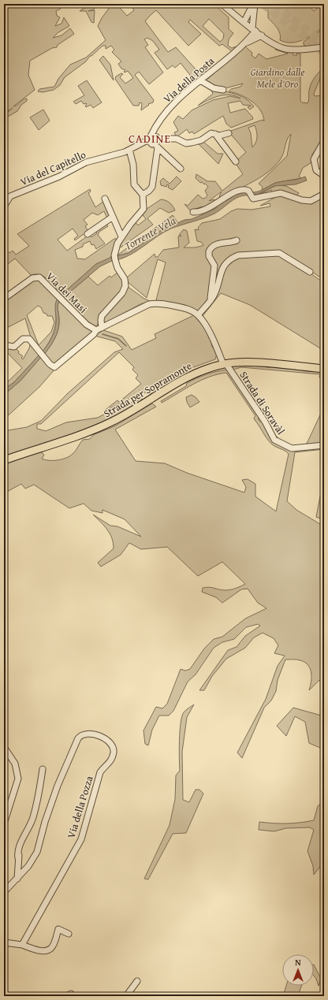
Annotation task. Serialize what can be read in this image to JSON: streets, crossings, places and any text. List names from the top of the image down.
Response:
{
  "streets": {
    "main road": ["Strada per Sopramonte"],
    "street": [
      "Via della Posta",
      "Via del Capitello",
      "Via dei Masi",
      "Strada di Soravàl",
      "Via della Pozza"
    ]
  },
  "crossings": [
    ["Via della Posta", "Via del Capitello"],
    ["Strada per Sopramonte", "Strada di Soravàl"]
  ],
  "districts": ["CADINE"],
  "water": ["Torrente Vela"],
  "parks": ["Giardino dalle Mele d'Oro"],
  "north": "top"
}
